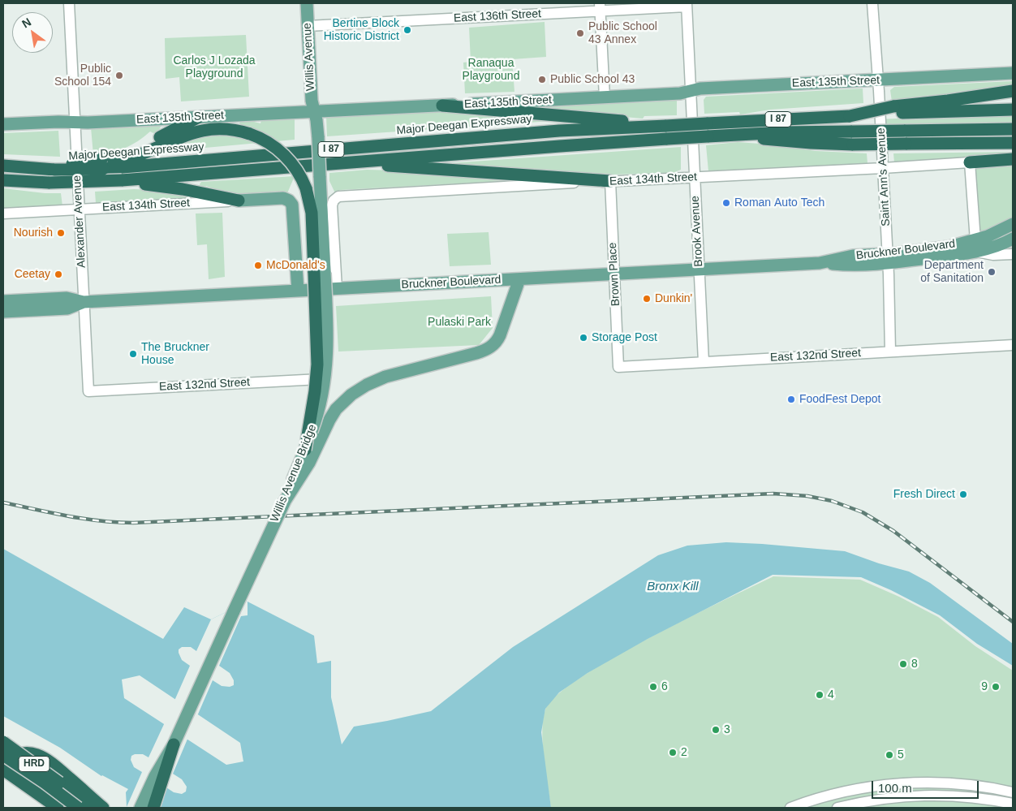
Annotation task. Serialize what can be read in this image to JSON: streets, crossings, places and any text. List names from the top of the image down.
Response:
{
  "streets": {
    "highway": ["I 87", "Major Deegan Expressway", "HRD"],
    "main road": [
      "Willis Avenue",
      "East 135th Street",
      "East 134th Street",
      "Bruckner Boulevard",
      "Willis Avenue Bridge"
    ],
    "street": [
      "East 136th Street",
      "Saint Ann's Avenue",
      "Alexander Avenue",
      "Brook Avenue",
      "Brown Place",
      "East 132nd Street"
    ]
  },
  "crossings": [
    ["East 136th Street", "Willis Avenue"],
    ["East 136th Street", "Brook Avenue"],
    ["Willis Avenue", "East 135th Street"],
    ["East 135th Street", "Saint Ann's Avenue"],
    ["East 135th Street", "Alexander Avenue"],
    ["East 135th Street", "Brook Avenue"],
    ["Saint Ann's Avenue", "East 134th Street"],
    ["Saint Ann's Avenue", "Bruckner Boulevard"],
    ["Saint Ann's Avenue", "East 132nd Street"],
    ["East 134th Street", "Alexander Avenue"],
    ["East 134th Street", "Brook Avenue"],
    ["East 134th Street", "Bruckner Boulevard"],
    ["East 134th Street", "Brown Place"],
    ["Alexander Avenue", "Bruckner Boulevard"],
    ["Alexander Avenue", "East 132nd Street"],
    ["Brook Avenue", "Bruckner Boulevard"],
    ["Brook Avenue", "East 132nd Street"],
    ["Bruckner Boulevard", "Brown Place"],
    ["Bruckner Boulevard", "East 132nd Street"],
    ["Brown Place", "East 132nd Street"]
  ],
  "water": ["Bronx Kill"],
  "parks": ["Carlos J Lozada Playground", "Ranaqua Playground", "Pulaski Park"],
  "places": [
    "Bertine Block Historic District",
    "Public School 43 Annex",
    "Public School 154",
    "Public School 43",
    "Roman Auto Tech",
    "Nourish",
    "McDonald's",
    "Department of Sanitation",
    "Ceetay",
    "Dunkin'",
    "Storage Post",
    "The Bruckner House",
    "FoodFest Depot",
    "Fresh Direct",
    "8",
    "6",
    "9",
    "4",
    "3",
    "2",
    "5"
  ],
  "scale_bar": "100 m",
  "north": "top left"
}
